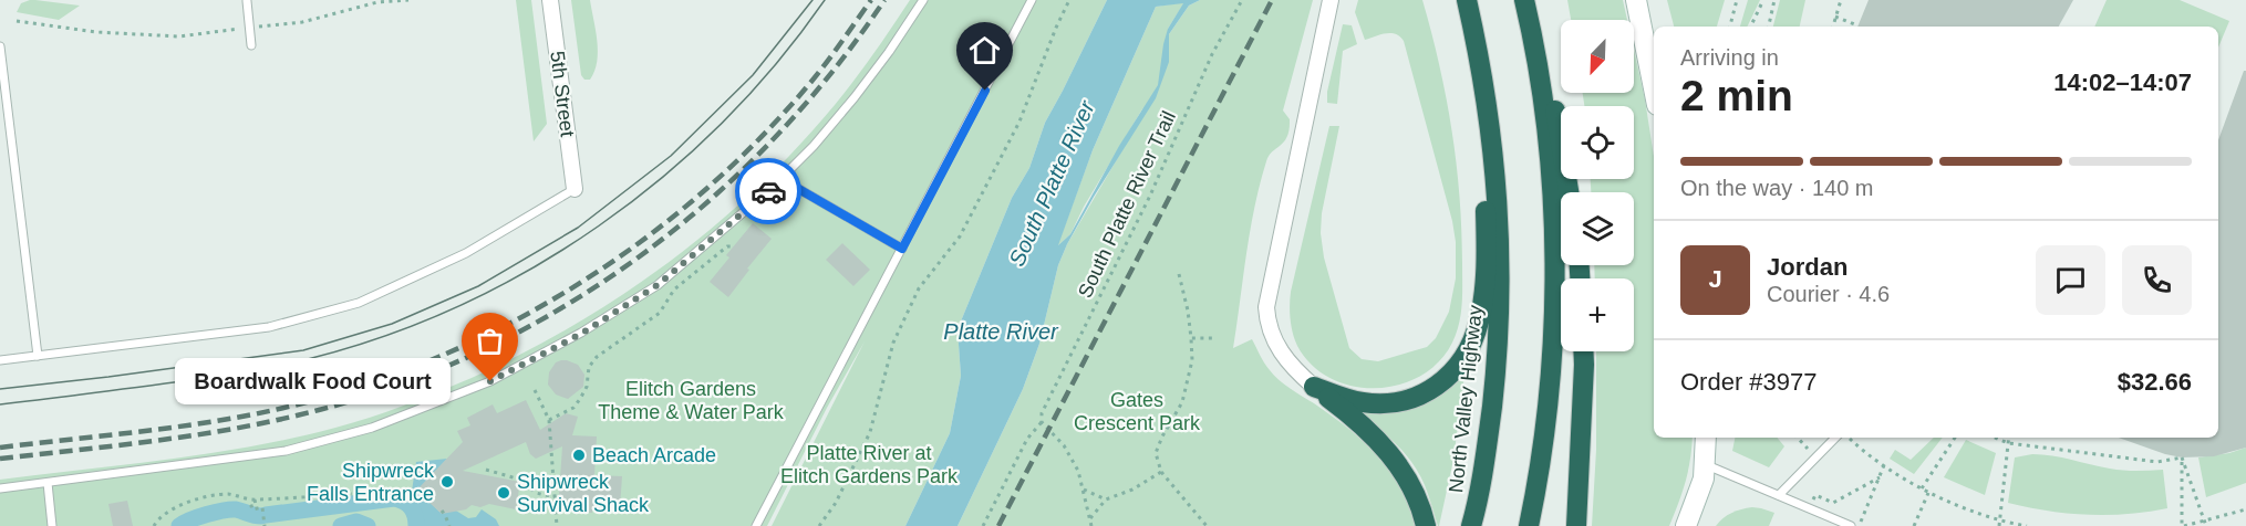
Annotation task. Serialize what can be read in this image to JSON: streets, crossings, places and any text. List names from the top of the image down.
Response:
{
  "streets": {
    "highway": ["North Valley Highway"],
    "street": ["5th Street"],
    "path": ["South Platte River Trail"]
  },
  "water": ["South Platte River", "Platte River"],
  "parks": ["Elitch Gardens Theme & Water Park", "Gates Crescent Park", "Platte River at Elitch Gardens Park"],
  "places": [
    "Boardwalk Food Court",
    "Beach Arcade",
    "Shipwreck Falls Entrance",
    "Shipwreck Survival Shack"
  ],
  "north": "bottom left",
  "page": {
    "map_buttons": "+",
    "heading": ["2 min", "Arriving in", "14:02–14:07"],
    "panel": [
      "Jordan",
      "Courier · 4.6",
      "Order #3977",
      "$32.66"
    ],
    "bar": "On the way · 140 m",
    "round": "J",
    "bubble": "Boardwalk Food Court"
  }
}
